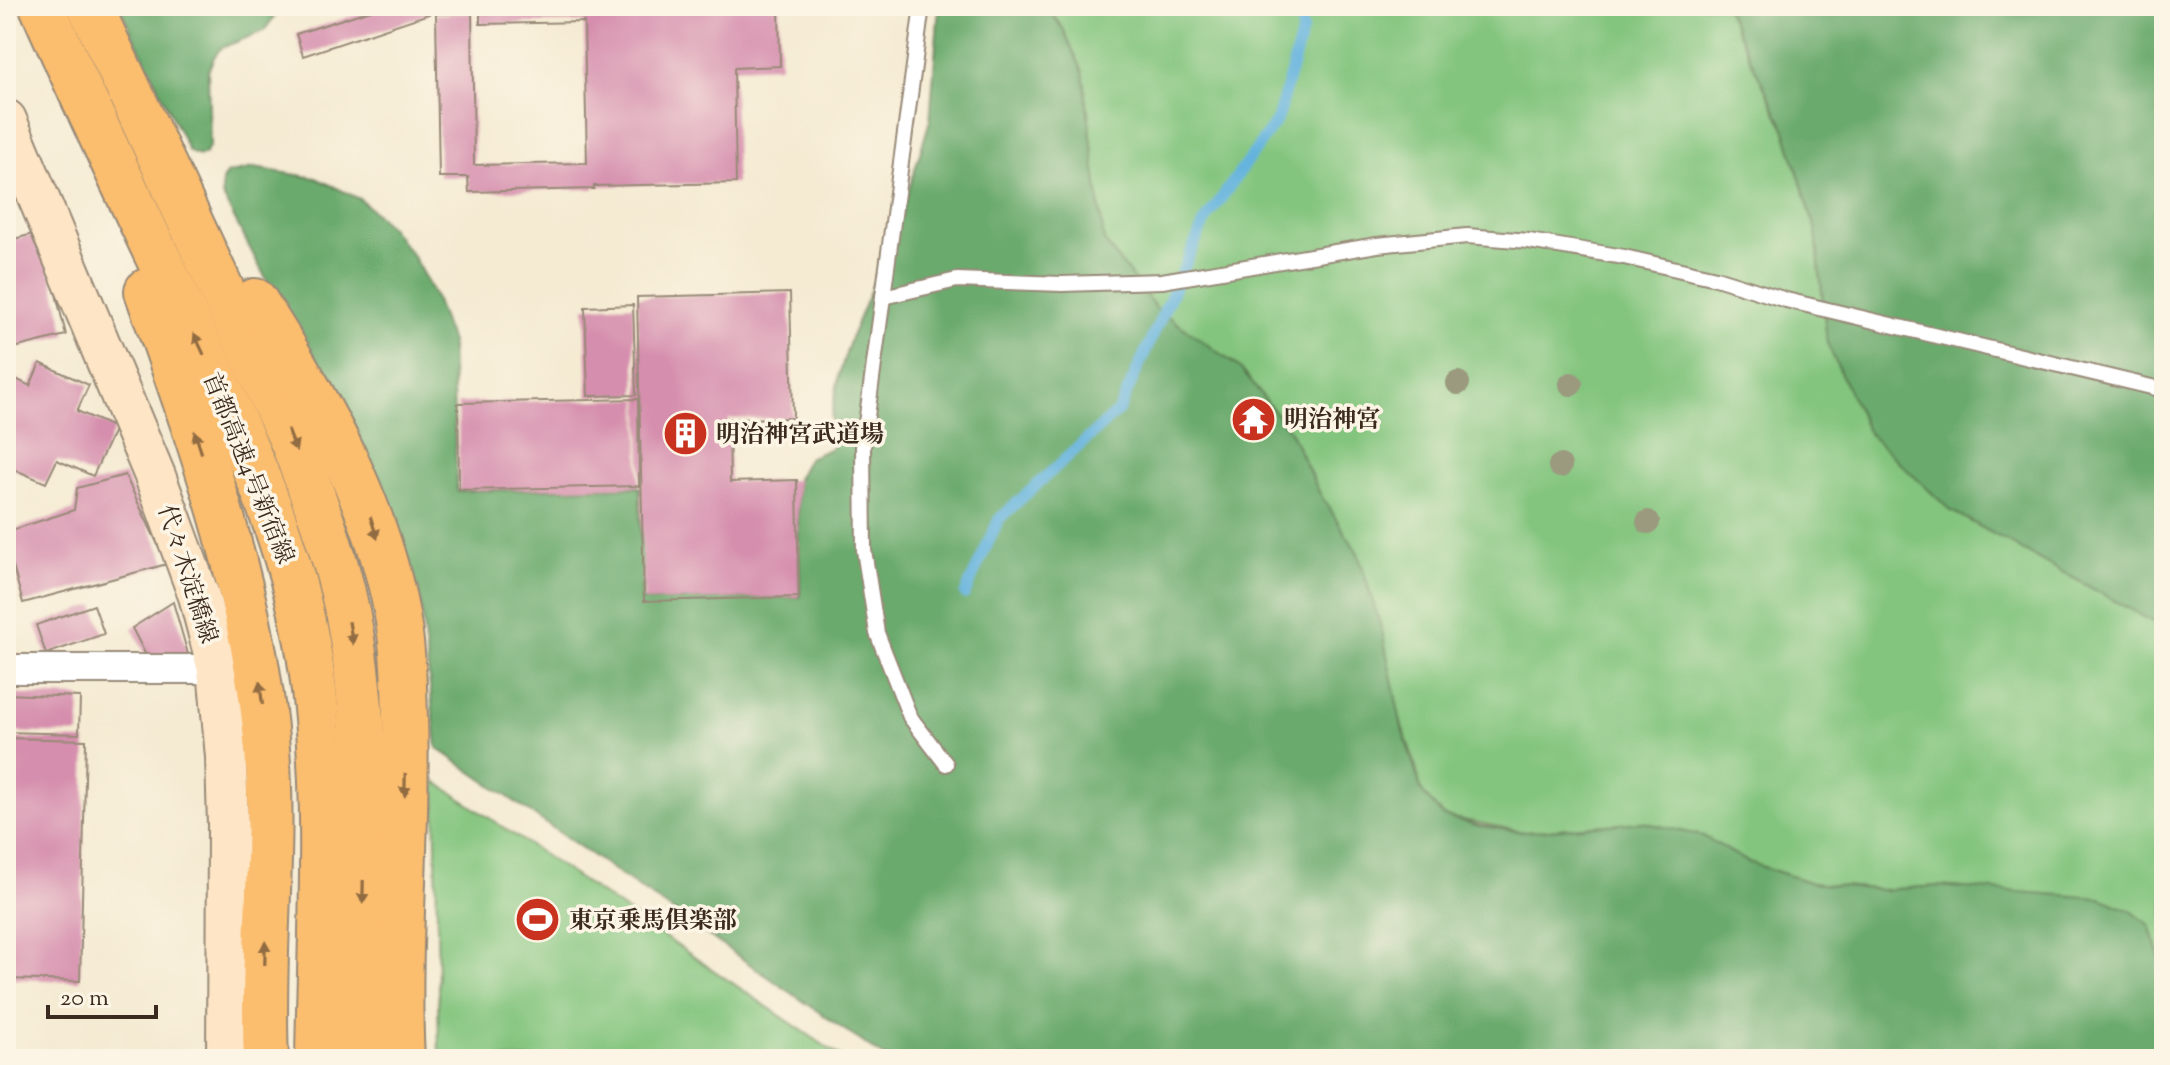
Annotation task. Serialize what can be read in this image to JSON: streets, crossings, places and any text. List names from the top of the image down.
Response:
{
  "streets": {
    "highway": ["首都高速4号新宿線"],
    "street": ["代々木淀橋線"]
  },
  "places": {
    "temple": ["明治神宮"],
    "building": ["明治神宮武道場"],
    "sports": ["東京乗馬倶楽部"]
  },
  "scale_bar": "20 m"
}
